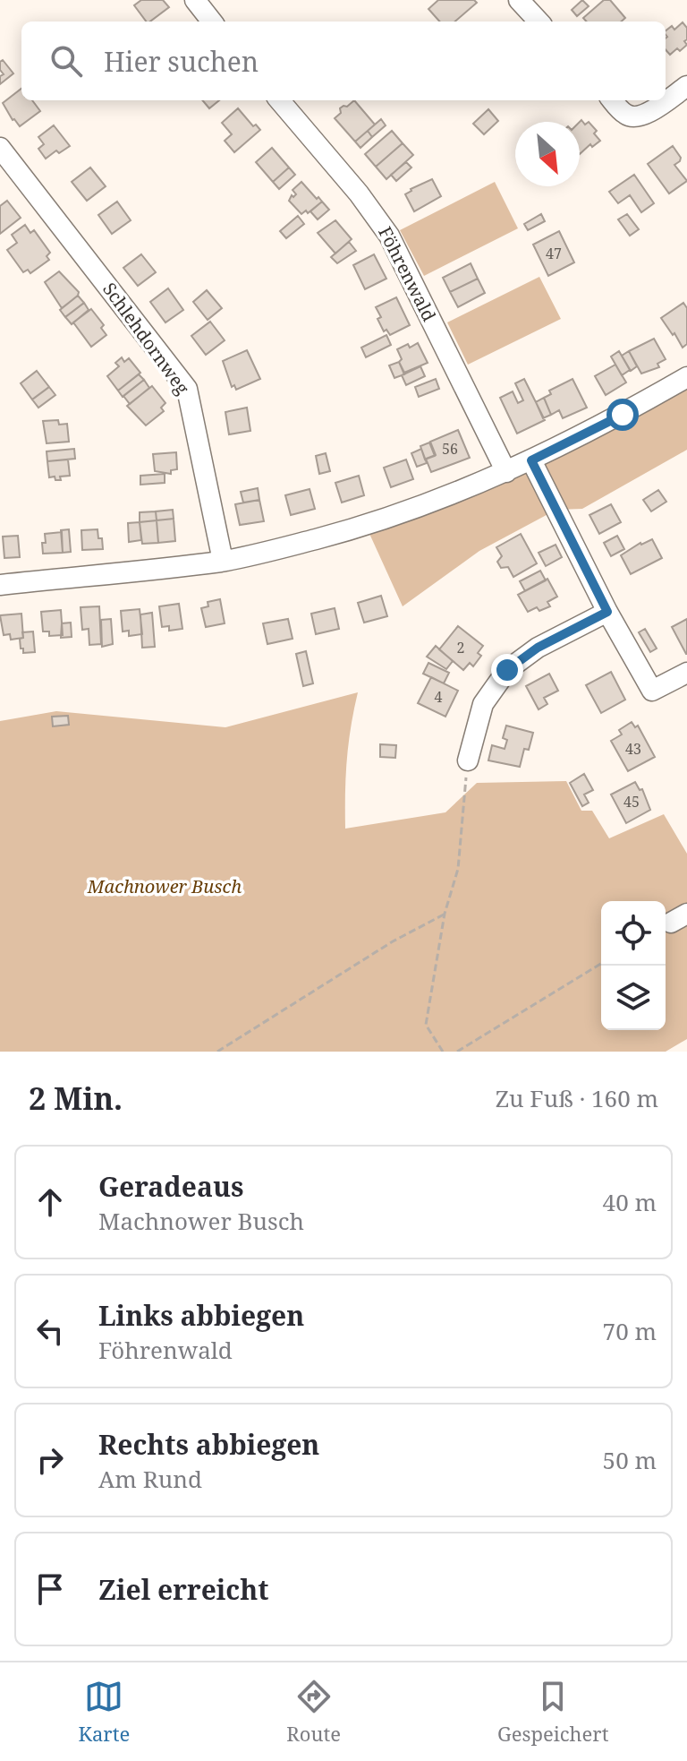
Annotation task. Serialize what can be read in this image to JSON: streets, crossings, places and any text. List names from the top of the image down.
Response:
{
  "streets": {
    "street": ["Föhrenwald", "Schlehdornweg"]
  },
  "parks": ["Machnower Busch"],
  "house_numbers": [
    "47",
    "56",
    "2",
    "4",
    "43",
    "45"
  ],
  "north": "bottom right",
  "page": {
    "search": "Hier suchen",
    "heading": ["2 Min.", "Zu Fuß · 160 m"],
    "list": [
      ["Geradeaus", "Machnower Busch", "40 m"],
      ["Links abbiegen", "Föhrenwald", "70 m"],
      ["Rechts abbiegen", "Am Rund", "50 m"],
      "Ziel erreicht"
    ],
    "nav": ["Karte", "Route", "Gespeichert"]
  }
}
